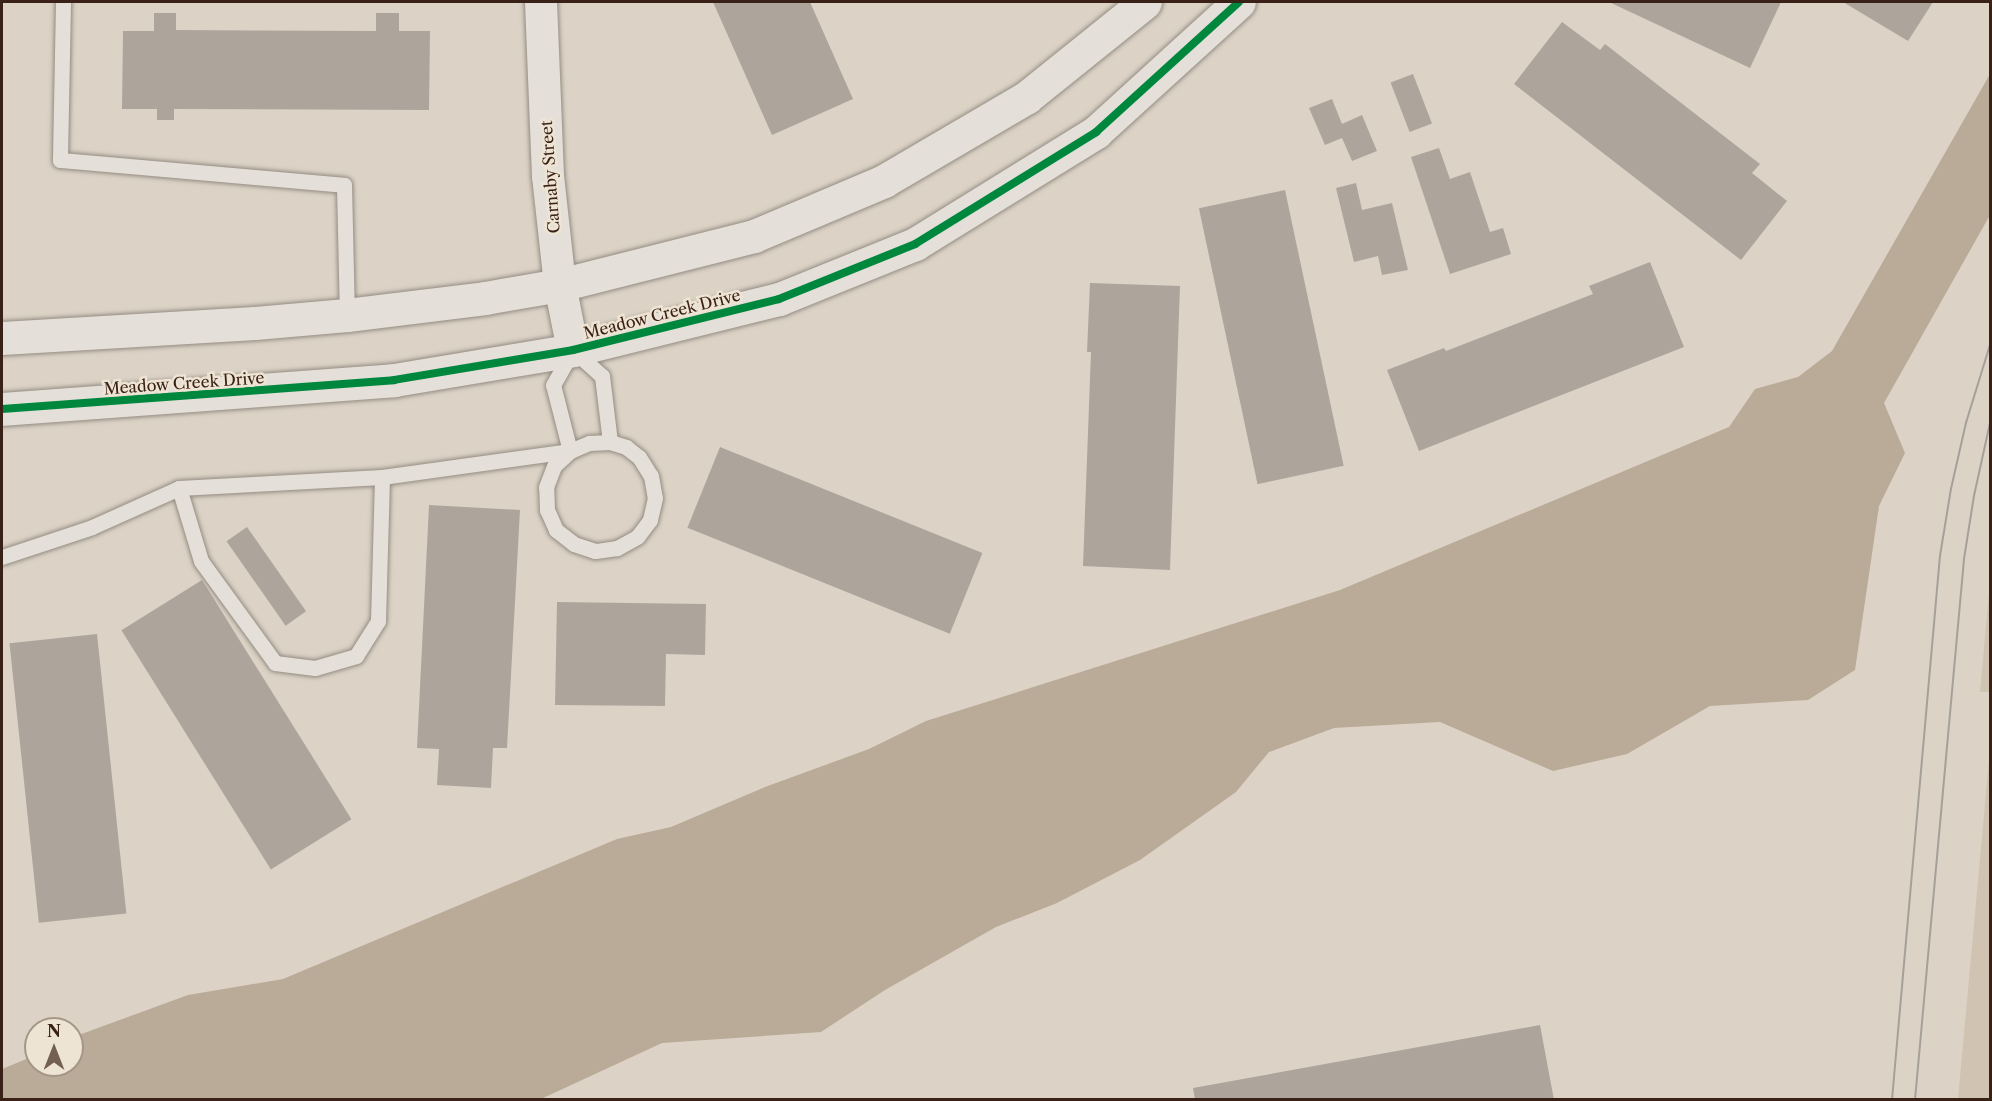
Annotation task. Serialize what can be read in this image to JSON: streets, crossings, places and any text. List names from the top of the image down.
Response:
{
  "streets": {
    "street": ["Carnaby Street", "Meadow Creek Drive"]
  },
  "crossings": [
    ["Carnaby Street", "Meadow Creek Drive"]
  ],
  "north": "top"
}
